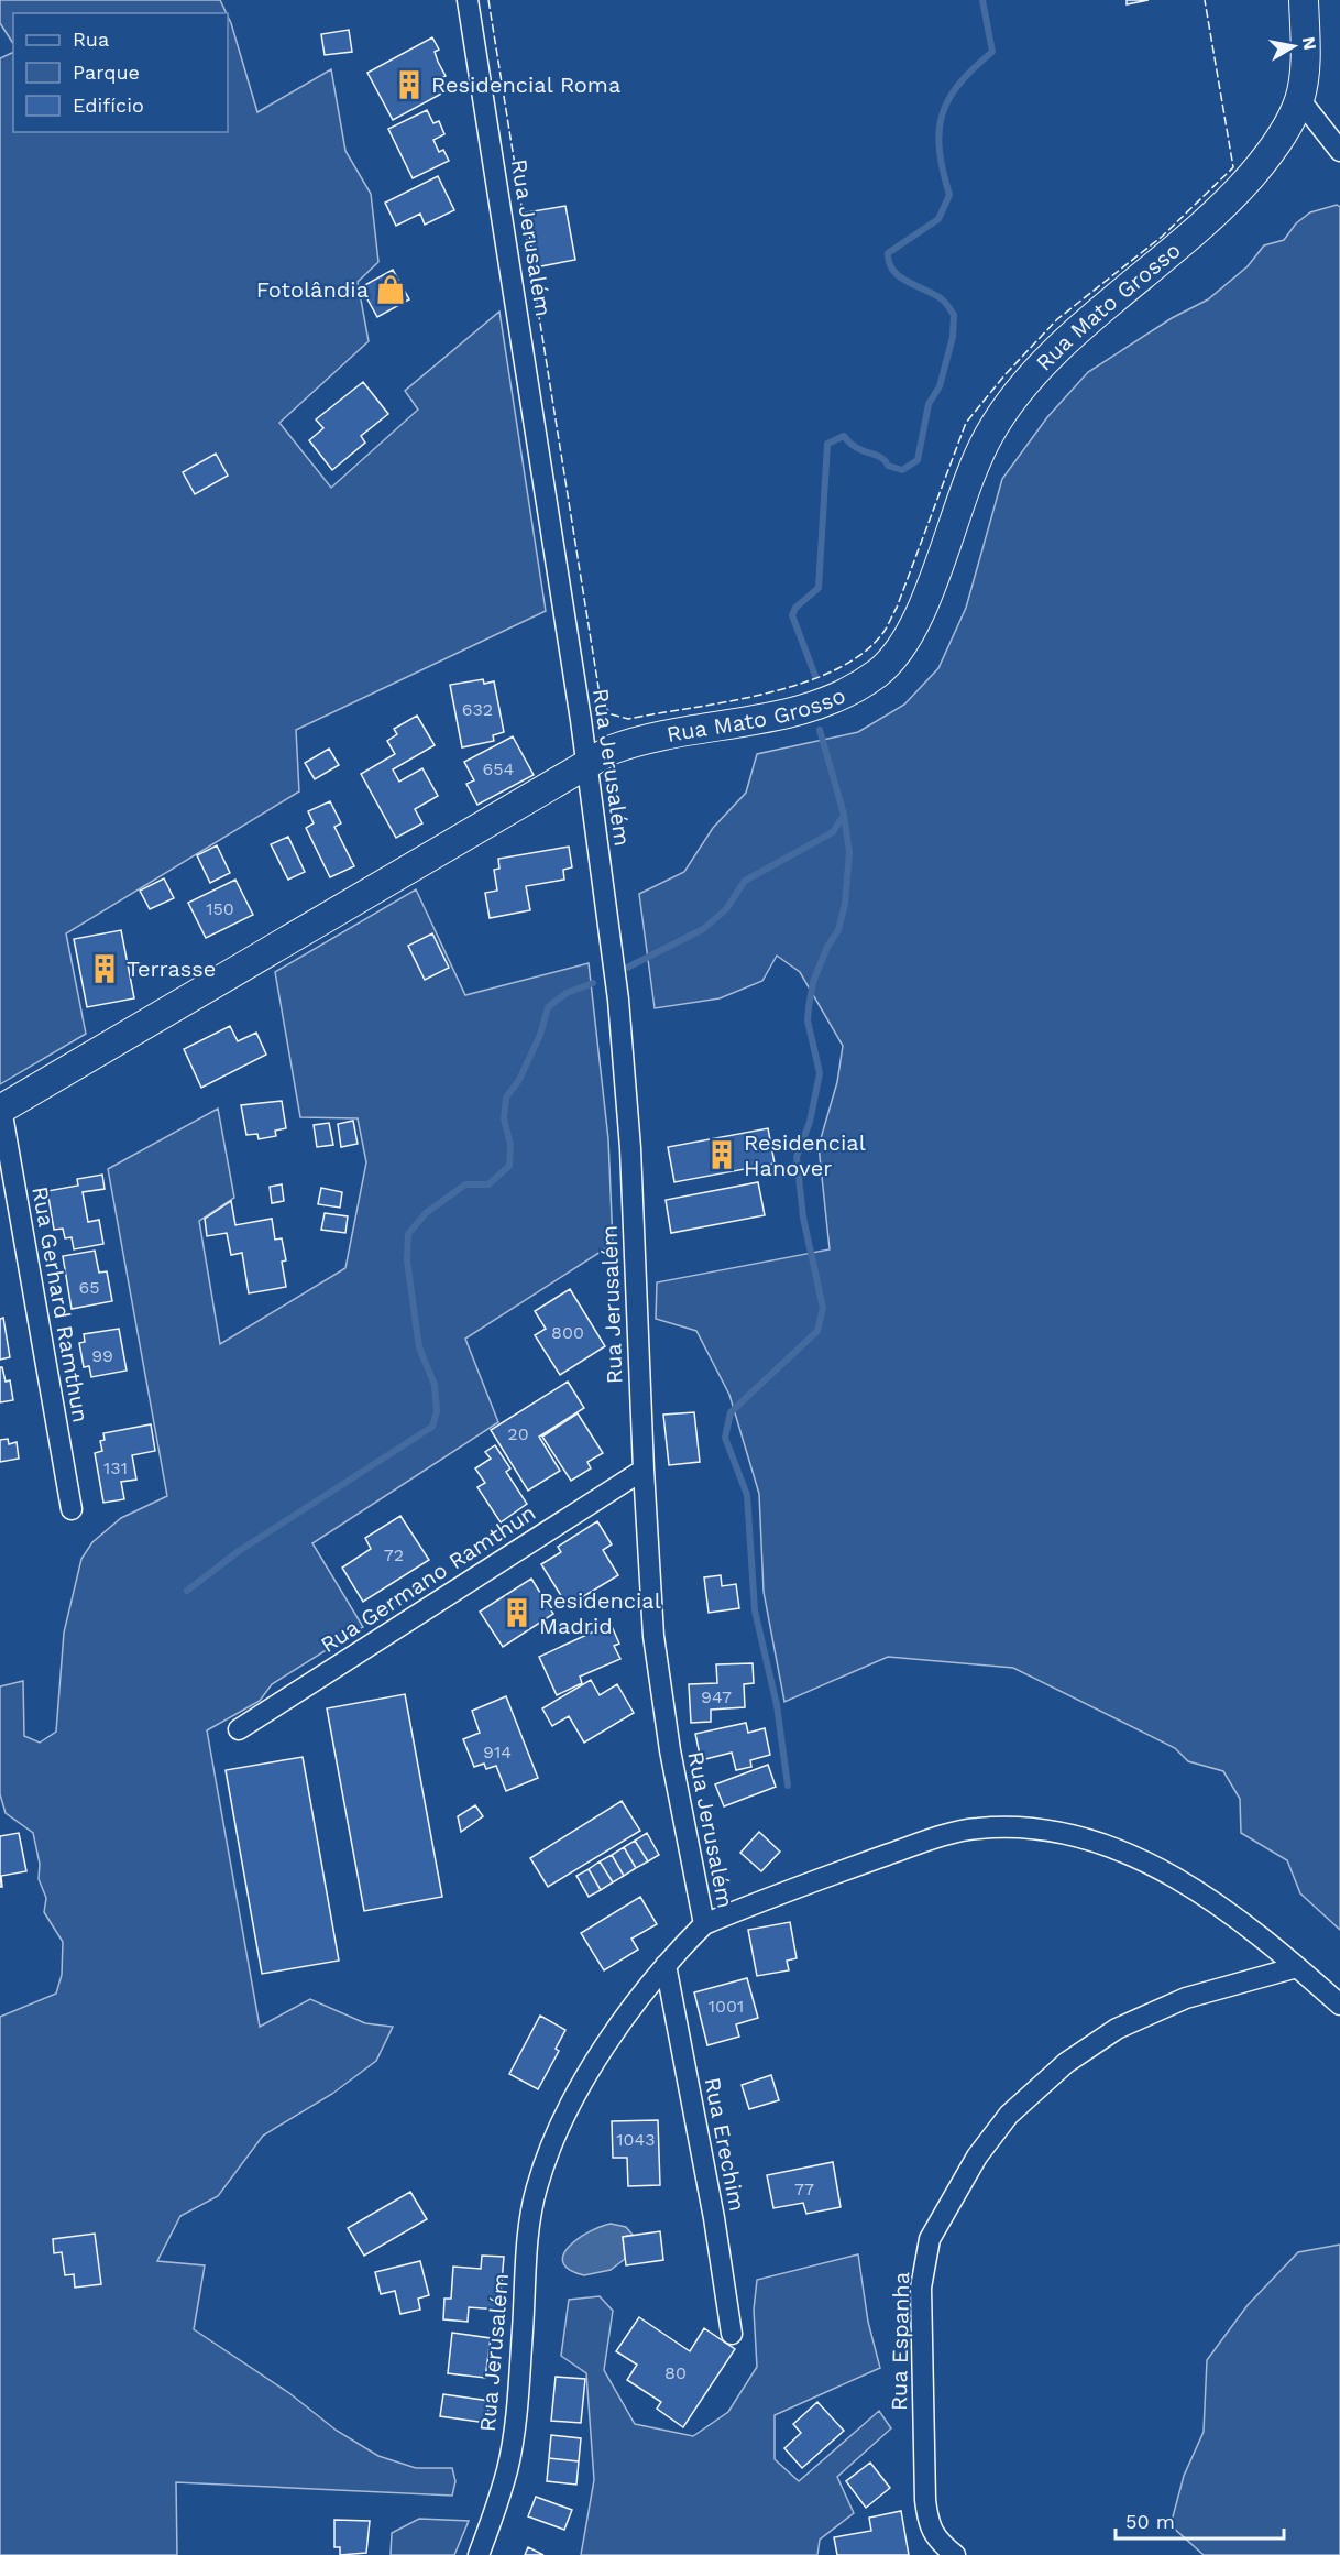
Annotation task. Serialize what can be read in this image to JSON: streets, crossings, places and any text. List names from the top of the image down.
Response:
{
  "streets": {
    "street": [
      "Rua Jerusalém",
      "Rua Mato Grosso",
      "Rua Gerhard Ramthun",
      "Rua Germano Ramthun",
      "Rua Erechim",
      "Rua Espanha"
    ]
  },
  "crossings": [
    ["Rua Jerusalém", "Rua Mato Grosso"],
    ["Rua Jerusalém", "Rua Germano Ramthun"],
    ["Rua Jerusalém", "Rua Erechim"],
    ["Rua Mato Grosso", "Rua Gerhard Ramthun"]
  ],
  "places": {
    "building": [
      "Residencial Roma",
      "Terrasse",
      "Residencial Hanover",
      "Residencial Madrid"
    ],
    "shop": ["Fotolândia"]
  },
  "house_numbers": [
    "632",
    "654",
    "150",
    "65",
    "800",
    "99",
    "20",
    "131",
    "72",
    "947",
    "914",
    "1001",
    "1043",
    "77",
    "80"
  ],
  "legend": ["Rua", "Parque", "Edifício"],
  "scale_bar": "50 m",
  "north": "right"
}
